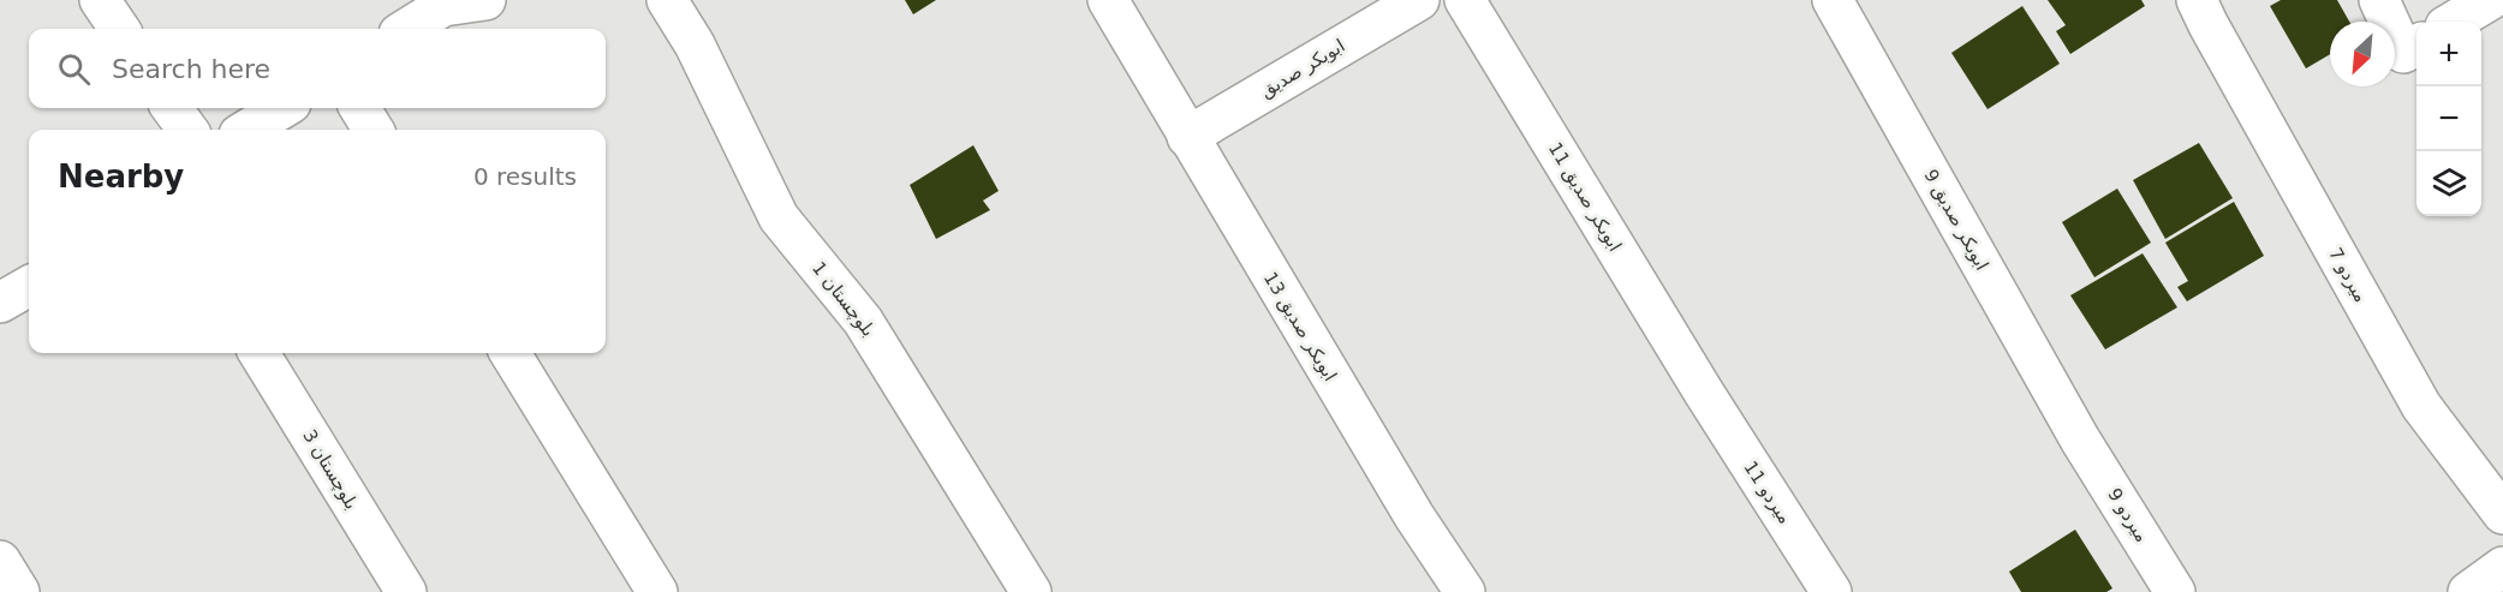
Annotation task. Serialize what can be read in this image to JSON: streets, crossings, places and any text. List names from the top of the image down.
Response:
{
  "streets": {
    "street": [
      "ابوبکر صدیق",
      "ابوبکر صدیق 11",
      "ابوبکر صدیق 9",
      "میردو 7",
      "بلوچستان 1",
      "ابوبکر صدیق 13",
      "بلوچستان 3",
      "میردو 11",
      "میردو 9"
    ]
  },
  "crossings": [
    ["ابوبکر صدیق", "ابوبکر صدیق 13"],
    ["ابوبکر صدیق 11", "میردو 11"],
    ["ابوبکر صدیق 9", "میردو 9"]
  ],
  "north": "bottom left",
  "page": {
    "map_buttons": ["+", "−"],
    "search": "Search here",
    "heading": ["Nearby", "0 results"]
  }
}
